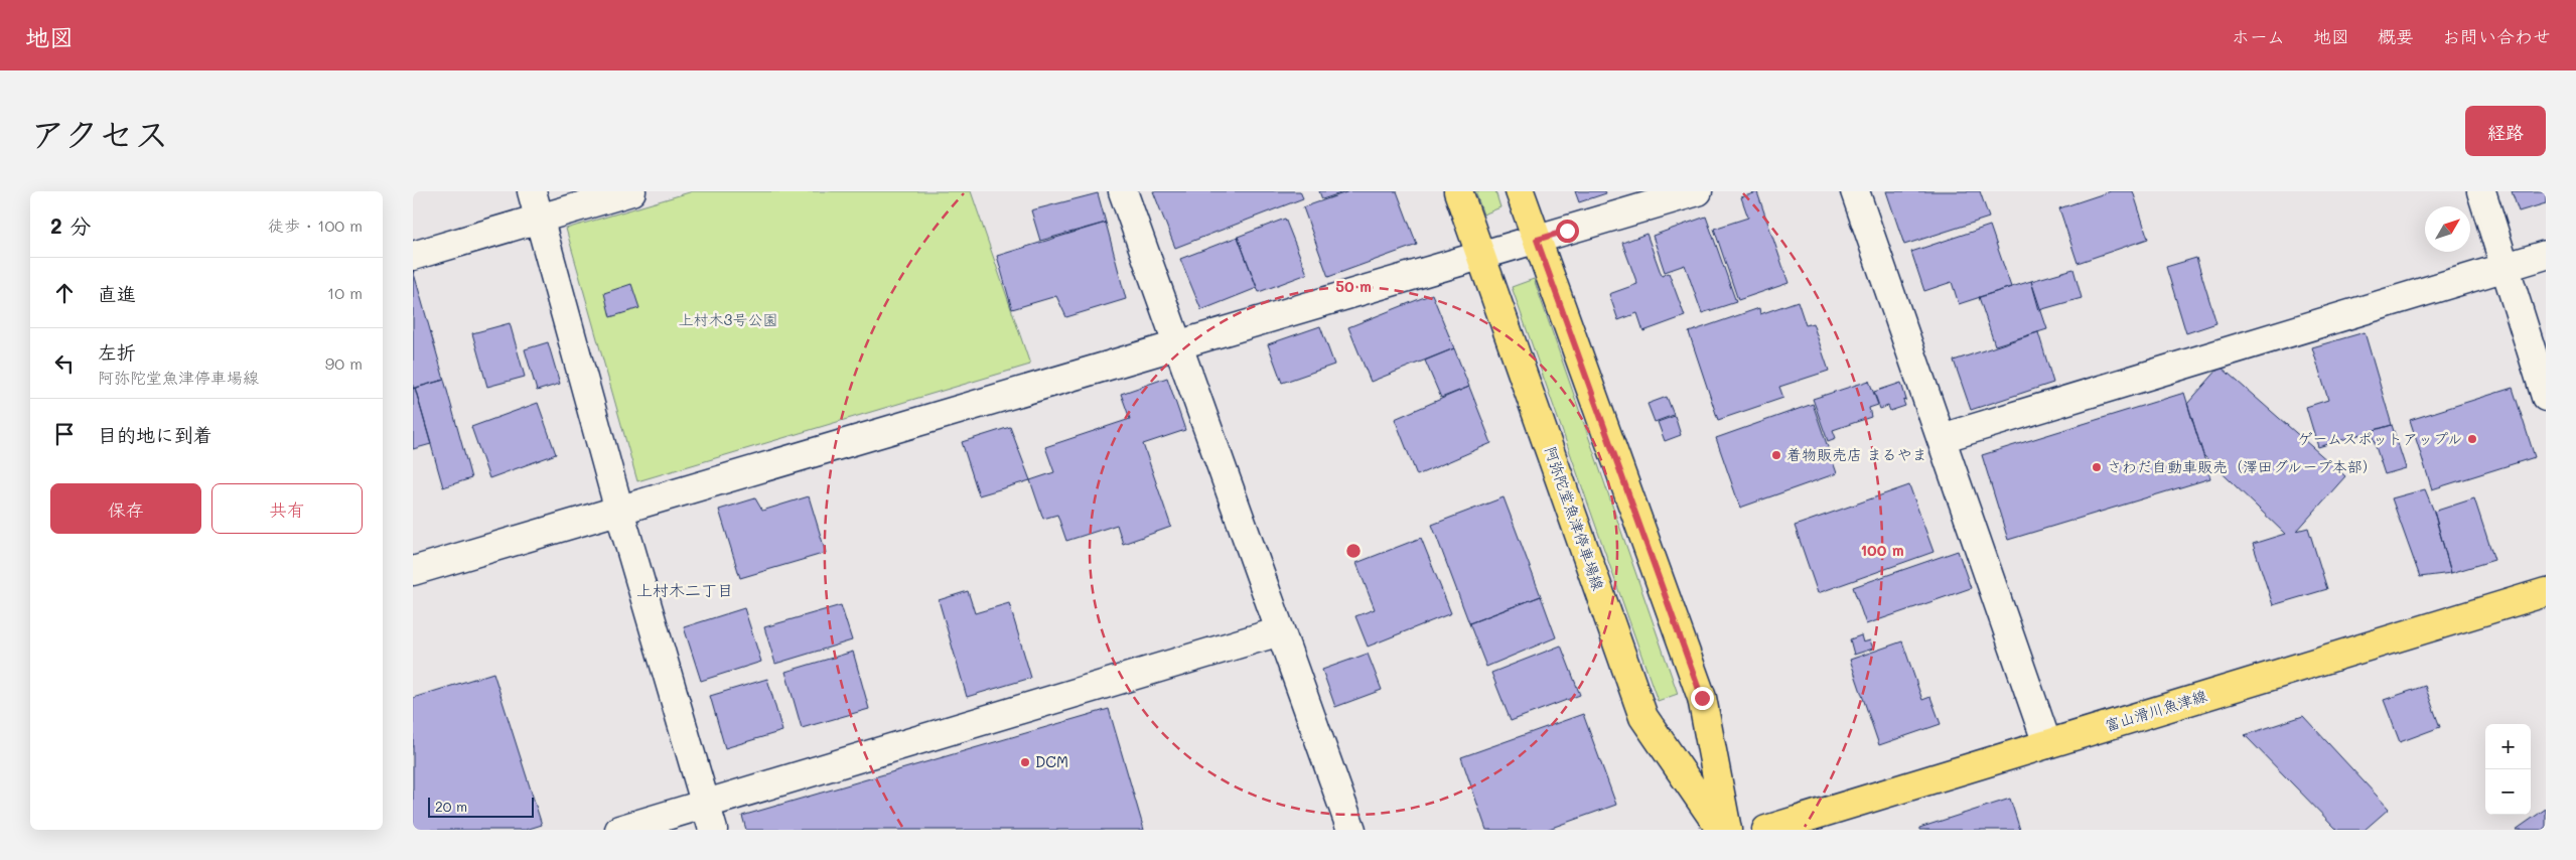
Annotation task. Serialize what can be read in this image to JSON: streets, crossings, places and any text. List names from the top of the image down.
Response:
{
  "streets": {
    "main road": ["阿弥陀堂魚津停車場線", "富山滑川魚津線"]
  },
  "districts": ["上村木二丁目"],
  "parks": ["上村木3号公園"],
  "places": [
    "ゲームスポットアップル",
    "着物販売店 まるやま",
    "さわだ自動車販売（澤田グループ本部）",
    "DCM"
  ],
  "scale_bar": "20 m",
  "north": "top right",
  "page": {
    "header": "地図",
    "nav": [
      "ホーム",
      "地図",
      "概要",
      "お問い合わせ"
    ],
    "title": "アクセス",
    "buttons": [
      "経路",
      ["保存", "共有"]
    ],
    "heading": ["2 分", "徒歩 · 100 m"],
    "list": [
      ["直進", "10 m"],
      ["左折", "阿弥陀堂魚津停車場線", "90 m"],
      "目的地に到着"
    ],
    "map_buttons": ["+", "−"],
    "scale": "20 m"
  },
  "rings": ["50 m", "100 m"]
}
